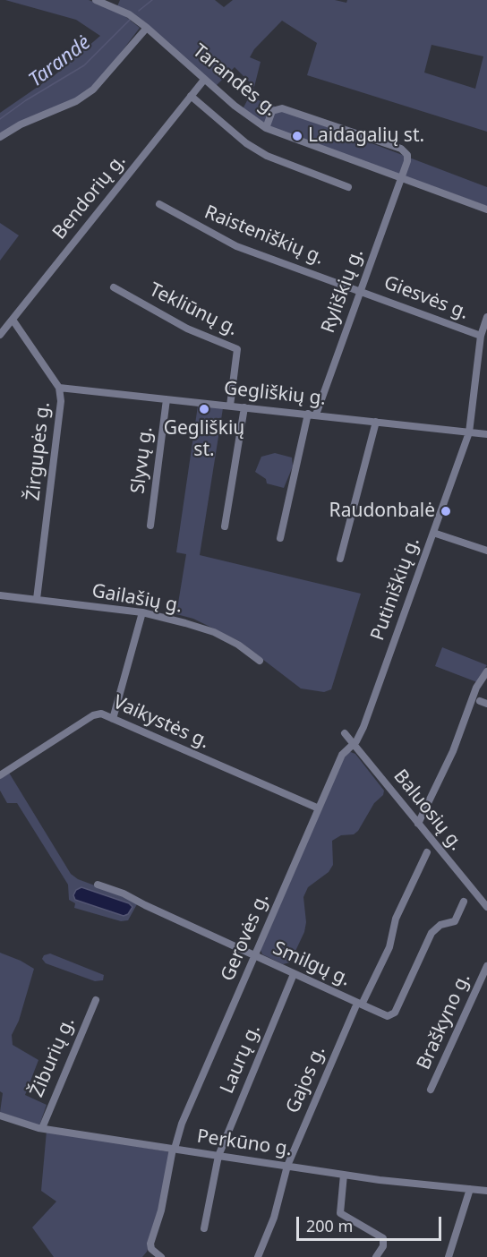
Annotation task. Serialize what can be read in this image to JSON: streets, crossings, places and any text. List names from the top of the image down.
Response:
{
  "streets": {
    "street": [
      "Tarandės g.",
      "Bendorių g.",
      "Raisteniškių g.",
      "Ryliškių g.",
      "Giesvės g.",
      "Tekliūnų g.",
      "Gegliškių g.",
      "Žirgupės g.",
      "Slyvų g.",
      "Putiniškių g.",
      "Gailašių g.",
      "Vaikystės g.",
      "Baluosių g.",
      "Gerovės g.",
      "Smilgų g.",
      "Braškyno g.",
      "Žiburių g.",
      "Laurų g.",
      "Gajos g.",
      "Perkūno g."
    ]
  },
  "crossings": [
    ["Tarandės g.", "Bendorių g."],
    ["Tarandės g.", "Ryliškių g."],
    ["Bendorių g.", "Žirgupės g."],
    ["Raisteniškių g.", "Ryliškių g."],
    ["Raisteniškių g.", "Giesvės g."],
    ["Ryliškių g.", "Giesvės g."],
    ["Ryliškių g.", "Gegliškių g."],
    ["Giesvės g.", "Putiniškių g."],
    ["Tekliūnų g.", "Gegliškių g."],
    ["Gegliškių g.", "Žirgupės g."],
    ["Gegliškių g.", "Slyvų g."],
    ["Gegliškių g.", "Putiniškių g."],
    ["Žirgupės g.", "Gailašių g."],
    ["Putiniškių g.", "Baluosių g."],
    ["Putiniškių g.", "Gerovės g."],
    ["Vaikystės g.", "Gerovės g."],
    ["Baluosių g.", "Gerovės g."],
    ["Gerovės g.", "Smilgų g."],
    ["Gerovės g.", "Perkūno g."],
    ["Smilgų g.", "Laurų g."],
    ["Smilgų g.", "Gajos g."],
    ["Žiburių g.", "Perkūno g."],
    ["Laurų g.", "Perkūno g."],
    ["Gajos g.", "Perkūno g."]
  ],
  "water": ["Tarandė"],
  "places": ["Laidagalių st.", "Gegliškių st.", "Raudonbalė"],
  "scale_bar": "200 m"
}
